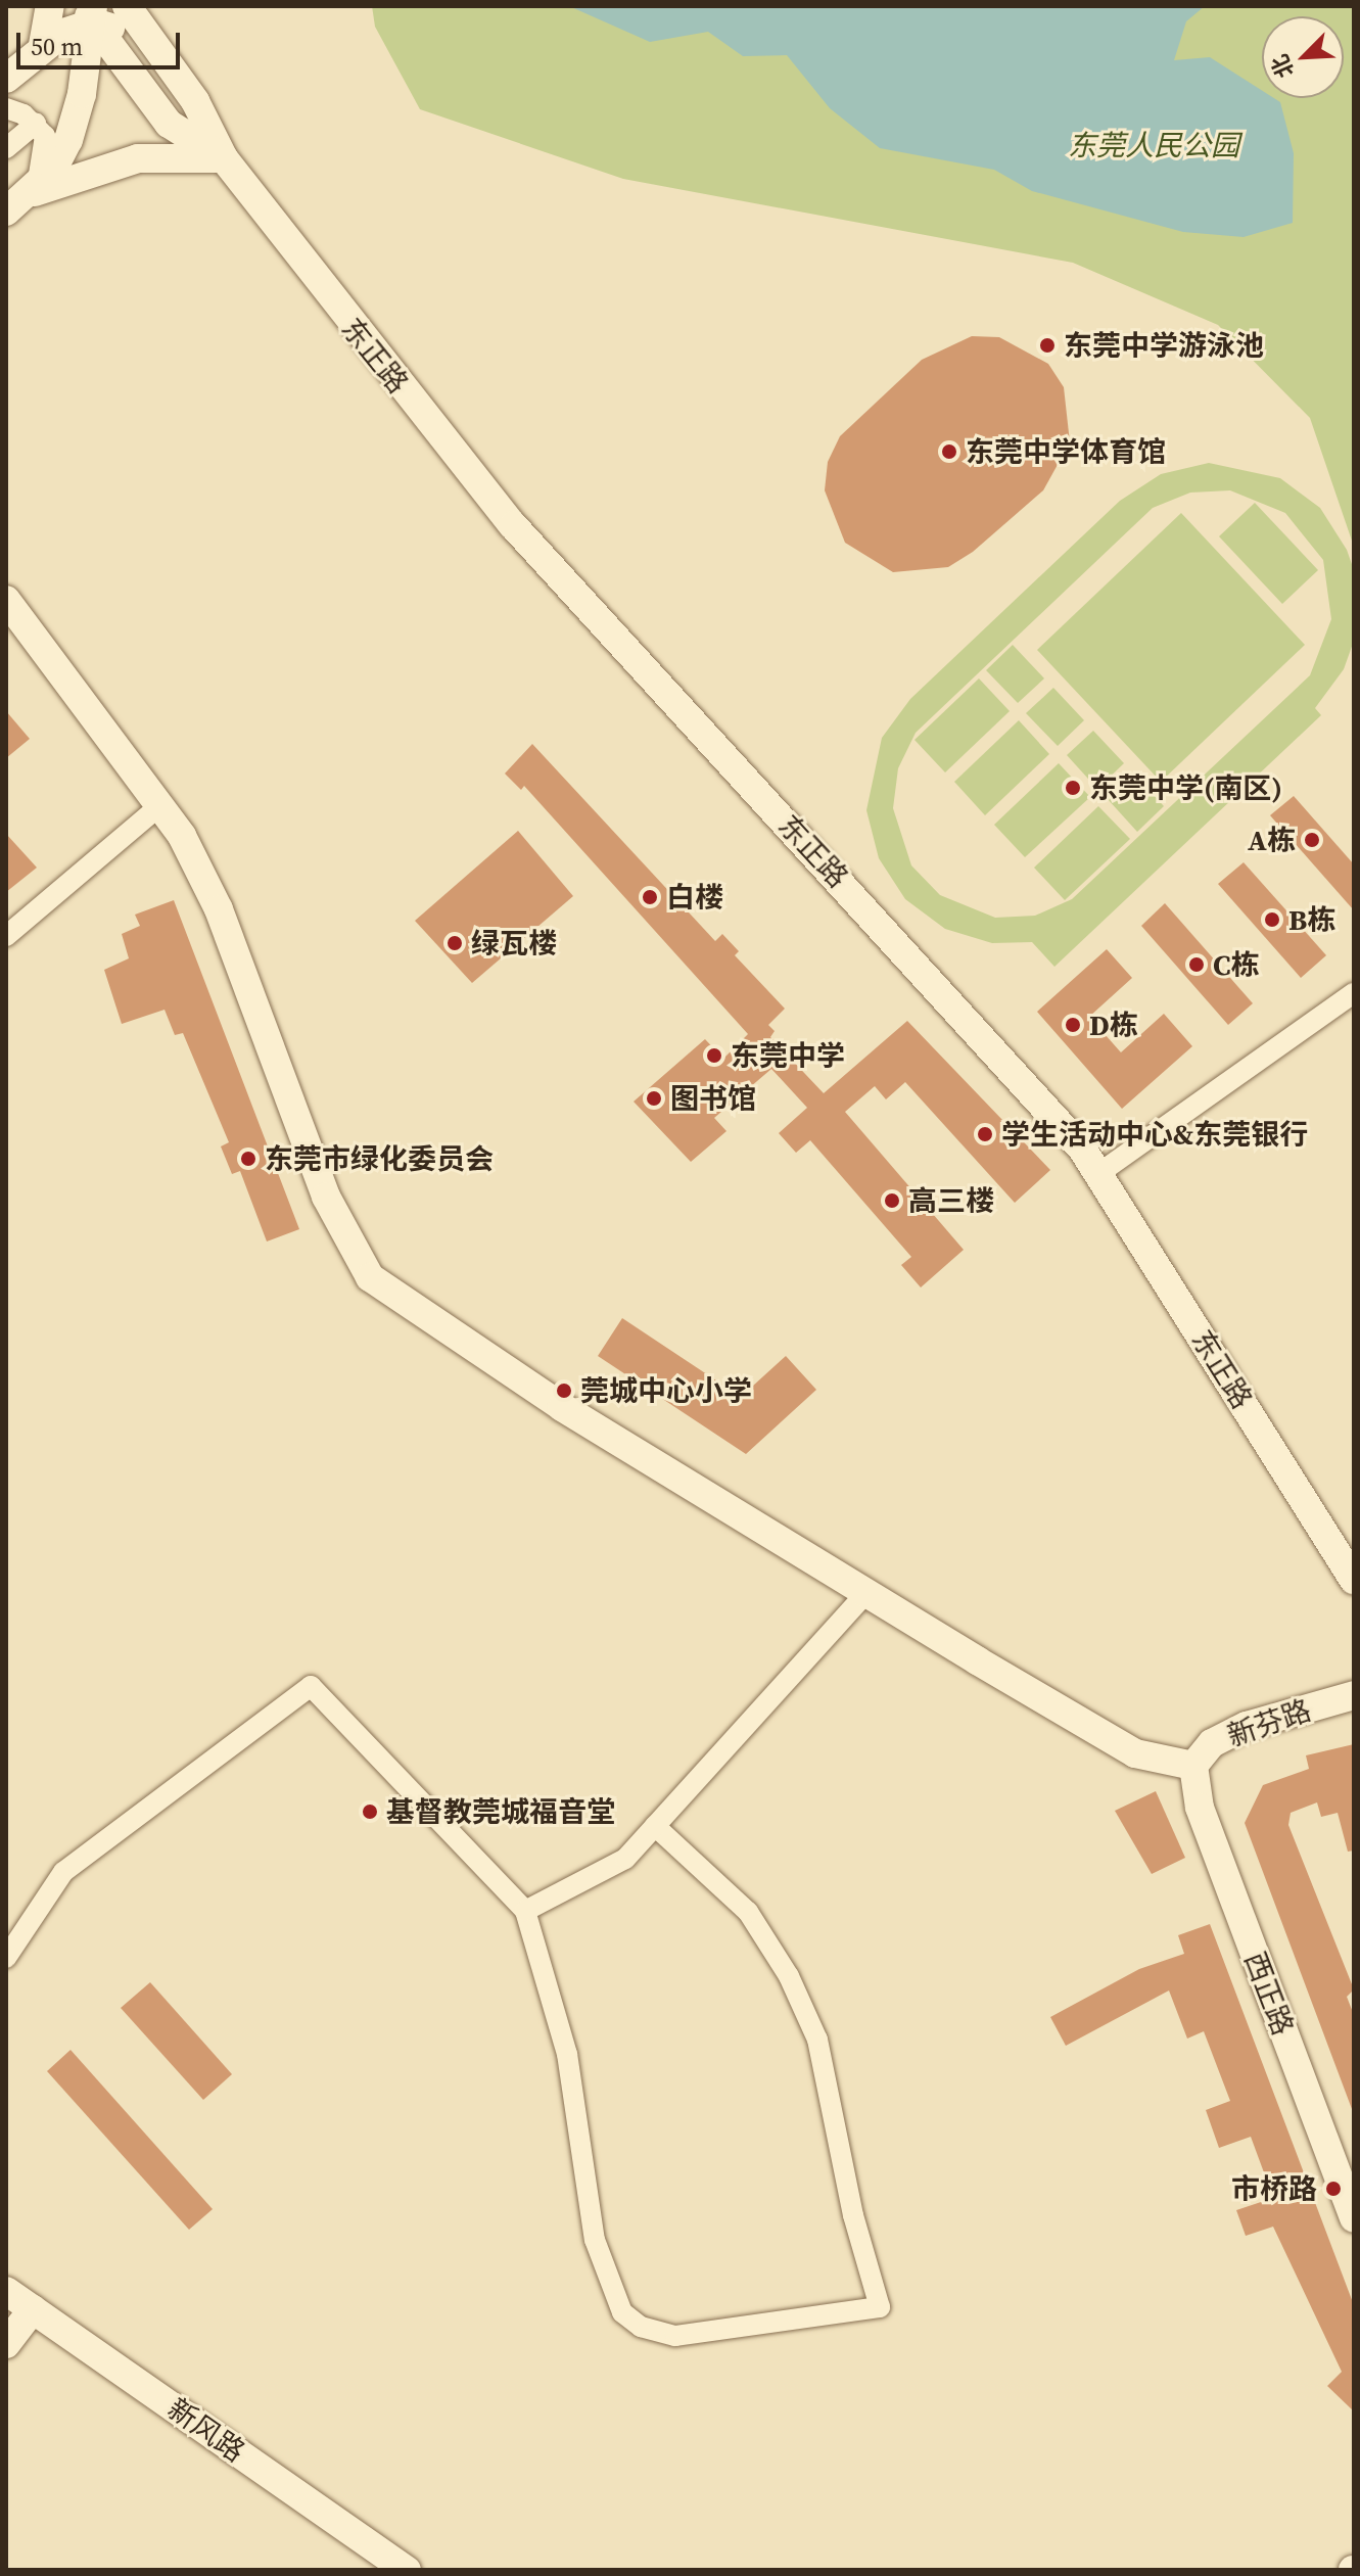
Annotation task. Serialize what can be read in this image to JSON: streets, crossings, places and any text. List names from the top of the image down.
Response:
{
  "streets": {
    "street": [
      "东正路",
      "新芬路",
      "西正路",
      "新风路"
    ]
  },
  "crossings": [
    ["新芬路", "西正路"]
  ],
  "parks": ["东莞人民公园"],
  "places": [
    "东莞中学游泳池",
    "东莞中学体育馆",
    "东莞中学(南区)",
    "A栋",
    "白楼",
    "B栋",
    "绿瓦楼",
    "C栋",
    "D栋",
    "东莞中学",
    "图书馆",
    "学生活动中心&东莞银行",
    "东莞市绿化委员会",
    "高三楼",
    "莞城中心小学",
    "基督教莞城福音堂",
    "市桥路"
  ],
  "scale_bar": "50 m",
  "north": "bottom left"
}
